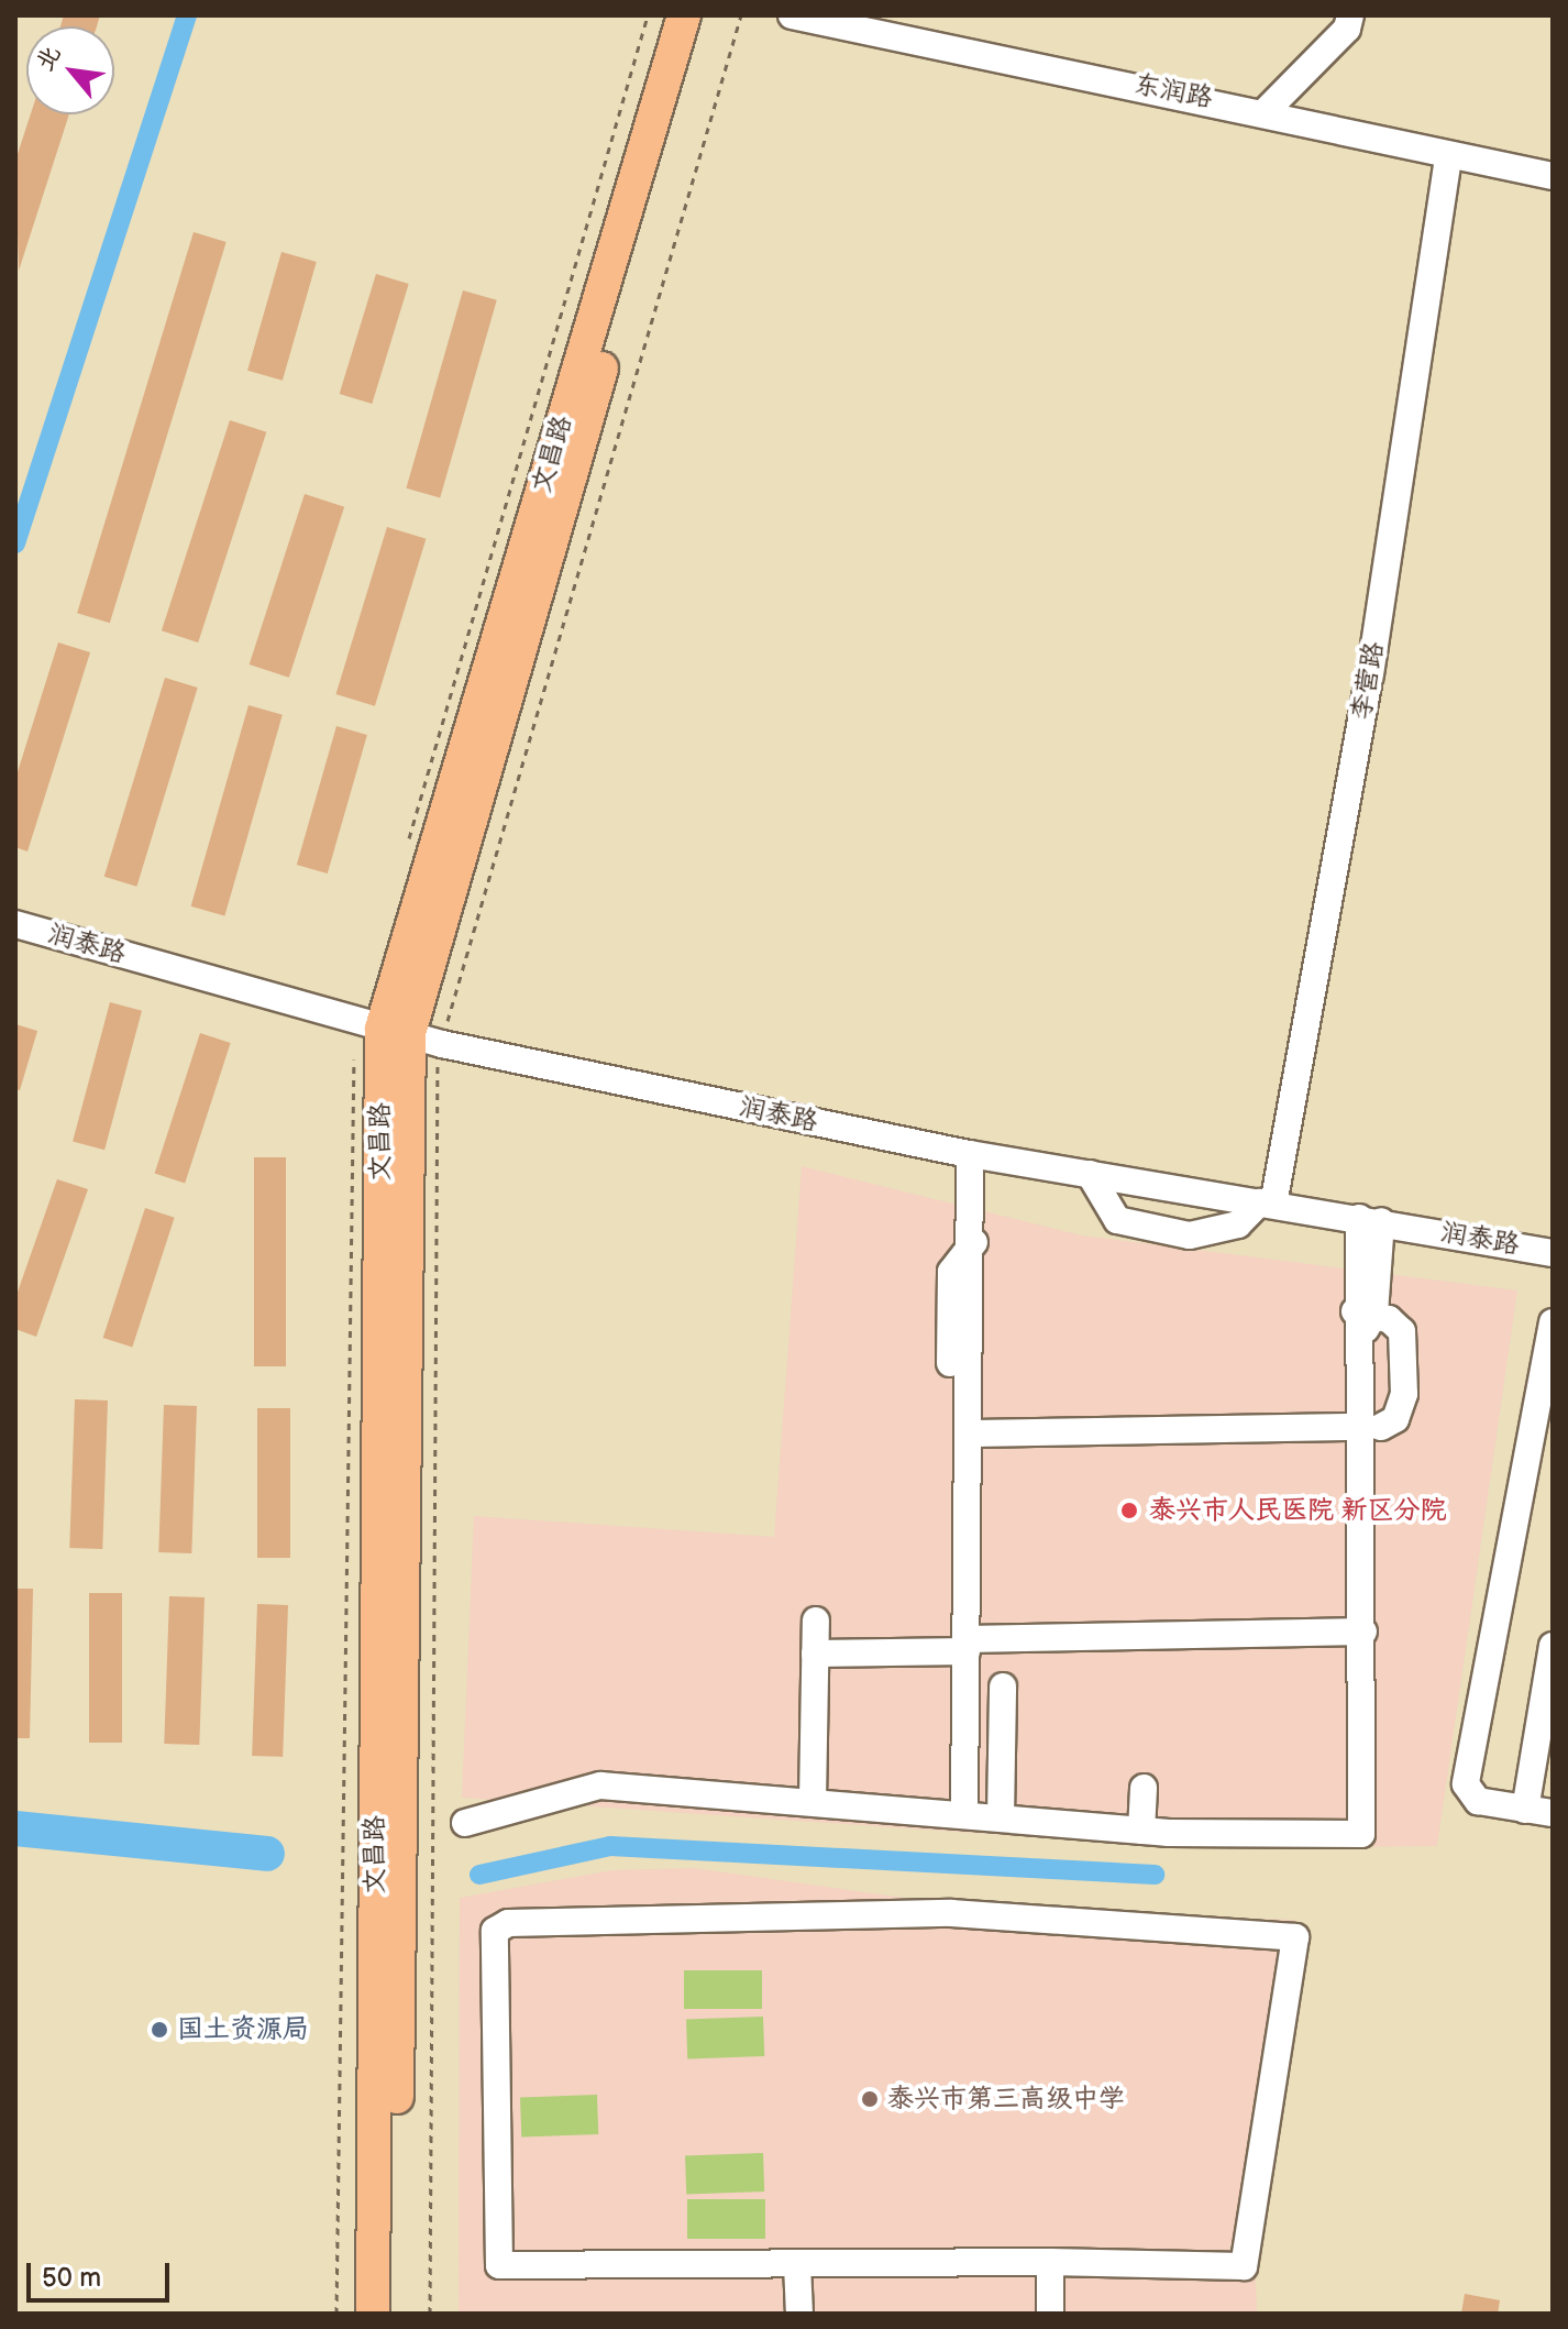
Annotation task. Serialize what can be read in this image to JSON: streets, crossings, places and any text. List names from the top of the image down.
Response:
{
  "streets": {
    "main road": ["文昌路"],
    "street": ["东润路", "李营路", "润泰路"]
  },
  "crossings": [
    ["东润路", "李营路"],
    ["文昌路", "润泰路"],
    ["李营路", "润泰路"]
  ],
  "places": ["泰兴市人民医院 新区分院", "国土资源局", "泰兴市第三高级中学"],
  "scale_bar": "50 m",
  "north": "top left"
}
